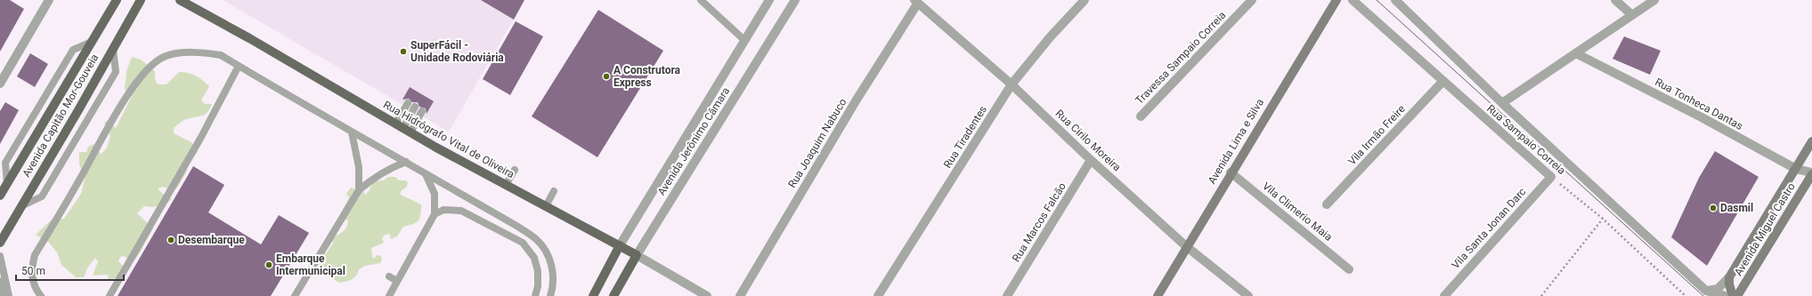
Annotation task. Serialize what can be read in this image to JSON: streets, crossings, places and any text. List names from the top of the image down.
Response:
{
  "streets": {
    "main road": [
      "Avenida Capitão Mor-Gouveia",
      "Rua Hidrógrafo Vital de Oliveira",
      "Avenida Jerônimo Câmara",
      "Avenida Lima e Silva",
      "Avenida Miguel Castro"
    ],
    "street": [
      "Travessa Sampaio Correia",
      "Rua Tonheca Dantas",
      "Vila Irmão Freire",
      "Rua Tiradentes",
      "Rua Sampaio Correia",
      "Rua Cirilo Moreira",
      "Rua Joaquim Nabuco",
      "Vila Climerio Maia",
      "Rua Marcos Falcão",
      "Vila Santa Jonan Darc"
    ]
  },
  "crossings": [
    ["Rua Tonheca Dantas", "Avenida Miguel Castro"],
    ["Vila Irmão Freire", "Rua Sampaio Correia"],
    ["Rua Tiradentes", "Rua Cirilo Moreira"],
    ["Rua Hidrógrafo Vital de Oliveira", "Avenida Jerônimo Câmara"],
    ["Rua Sampaio Correia", "Vila Santa Jonan Darc"],
    ["Rua Cirilo Moreira", "Avenida Lima e Silva"],
    ["Rua Cirilo Moreira", "Rua Joaquim Nabuco"],
    ["Rua Cirilo Moreira", "Rua Marcos Falcão"],
    ["Avenida Lima e Silva", "Vila Climerio Maia"]
  ],
  "places": [
    "SuperFácil - Unidade Rodoviária",
    "A Construtora Express",
    "Dasmil",
    "Desembarque",
    "Embarque Intermunicipal"
  ],
  "scale_bar": "50 m"
}
